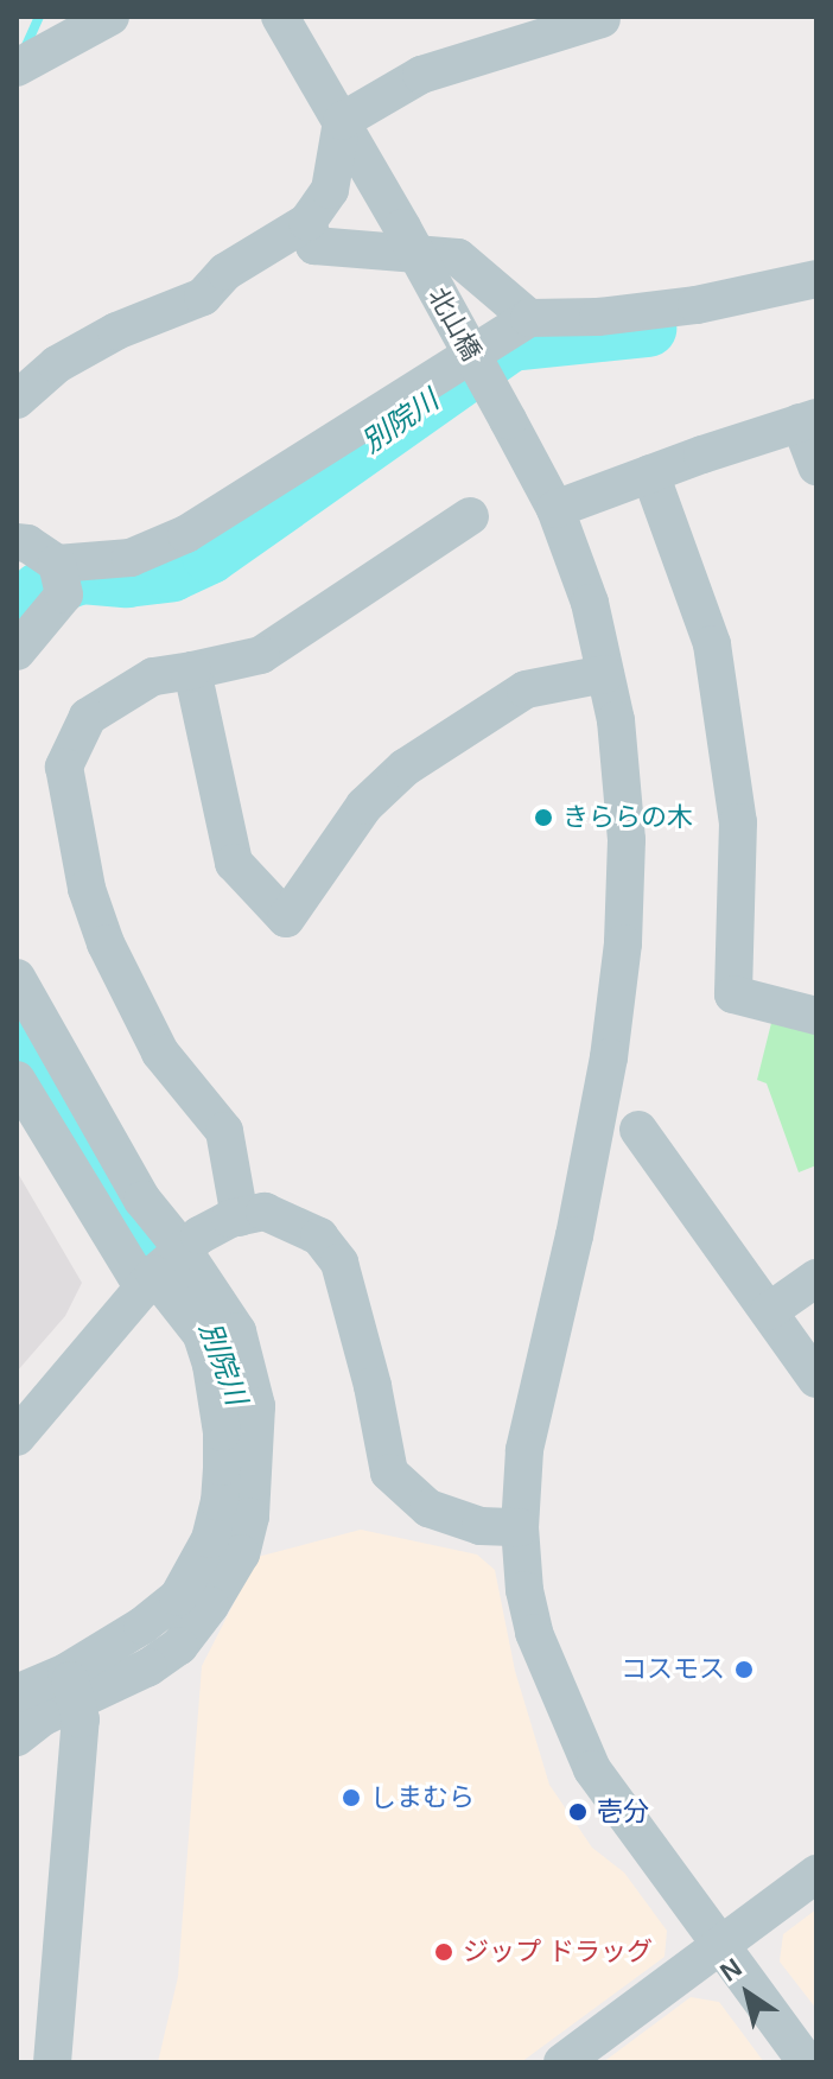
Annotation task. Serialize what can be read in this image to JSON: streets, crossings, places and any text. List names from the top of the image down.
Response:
{
  "streets": {
    "street": ["北山橋"]
  },
  "water": ["別院川"],
  "places": [
    "きららの木",
    "コスモス",
    "しまむら",
    "壱分",
    "ジップ ドラッグ"
  ],
  "north": "top left"
}
